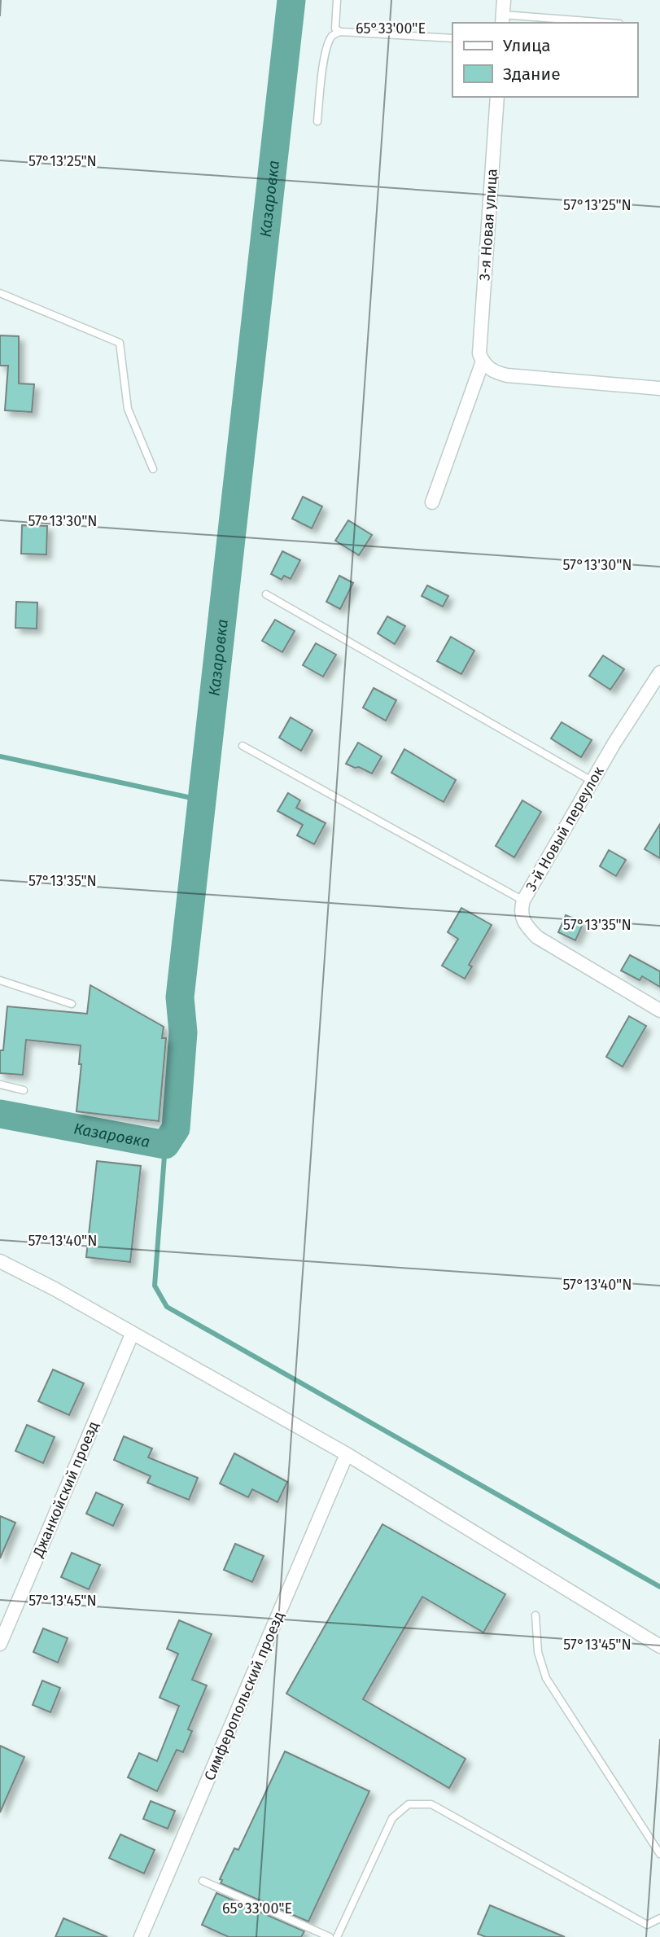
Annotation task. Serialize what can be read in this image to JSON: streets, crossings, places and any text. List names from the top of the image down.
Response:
{
  "streets": {
    "street": [
      "3-я Новая улица",
      "3-й Новый переулок",
      "Джанкойский проезд",
      "Симферопольский проезд"
    ]
  },
  "water": ["Казаровка"],
  "legend": ["Улица", "Здание"],
  "coordinates": [
    "65°33'00\"E",
    "57°13'25\"N",
    "57°13'30\"N",
    "57°13'35\"N",
    "57°13'40\"N",
    "57°13'45\"N"
  ]
}
